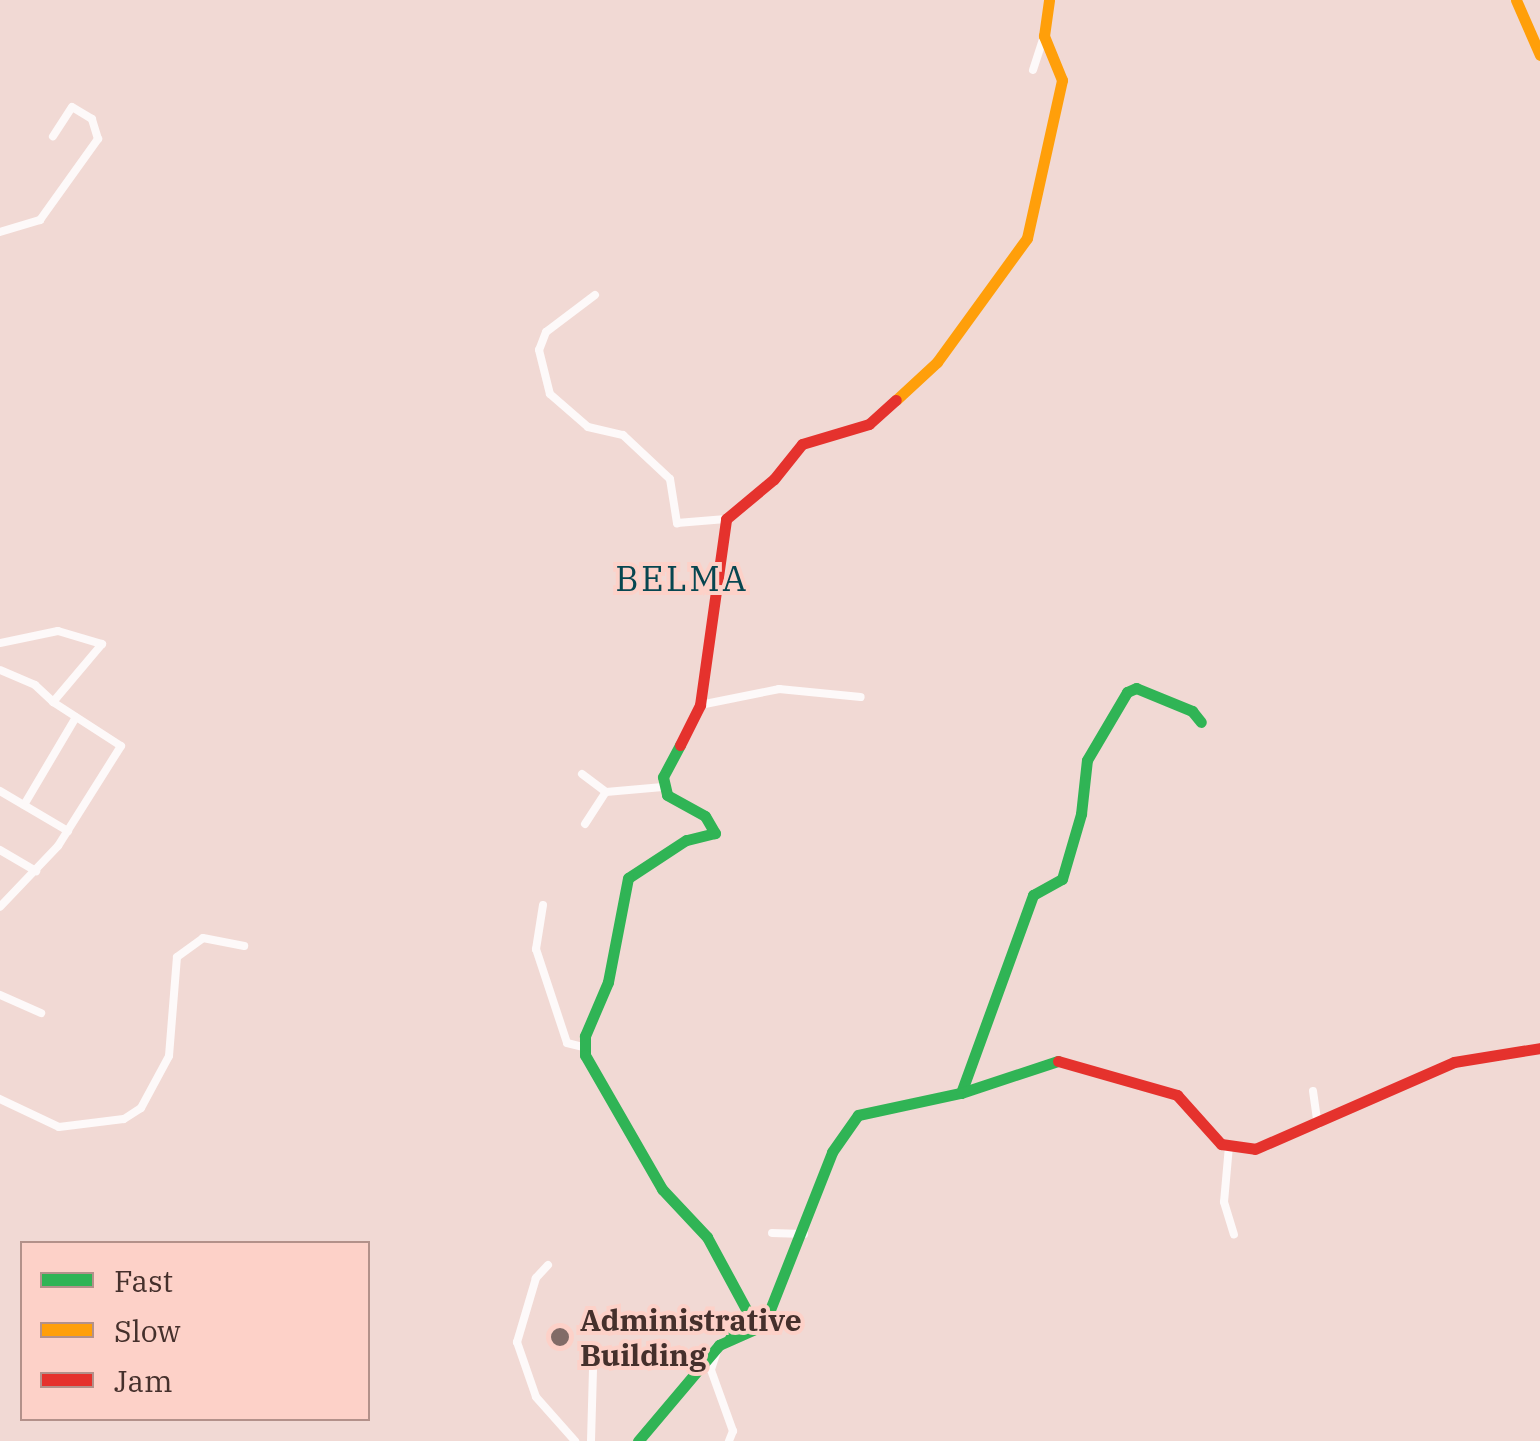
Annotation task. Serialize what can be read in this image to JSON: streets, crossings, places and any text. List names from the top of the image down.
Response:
{
  "districts": ["BELMA"],
  "places": ["Administrative Building"],
  "legend": ["Fast", "Slow", "Jam"]
}
